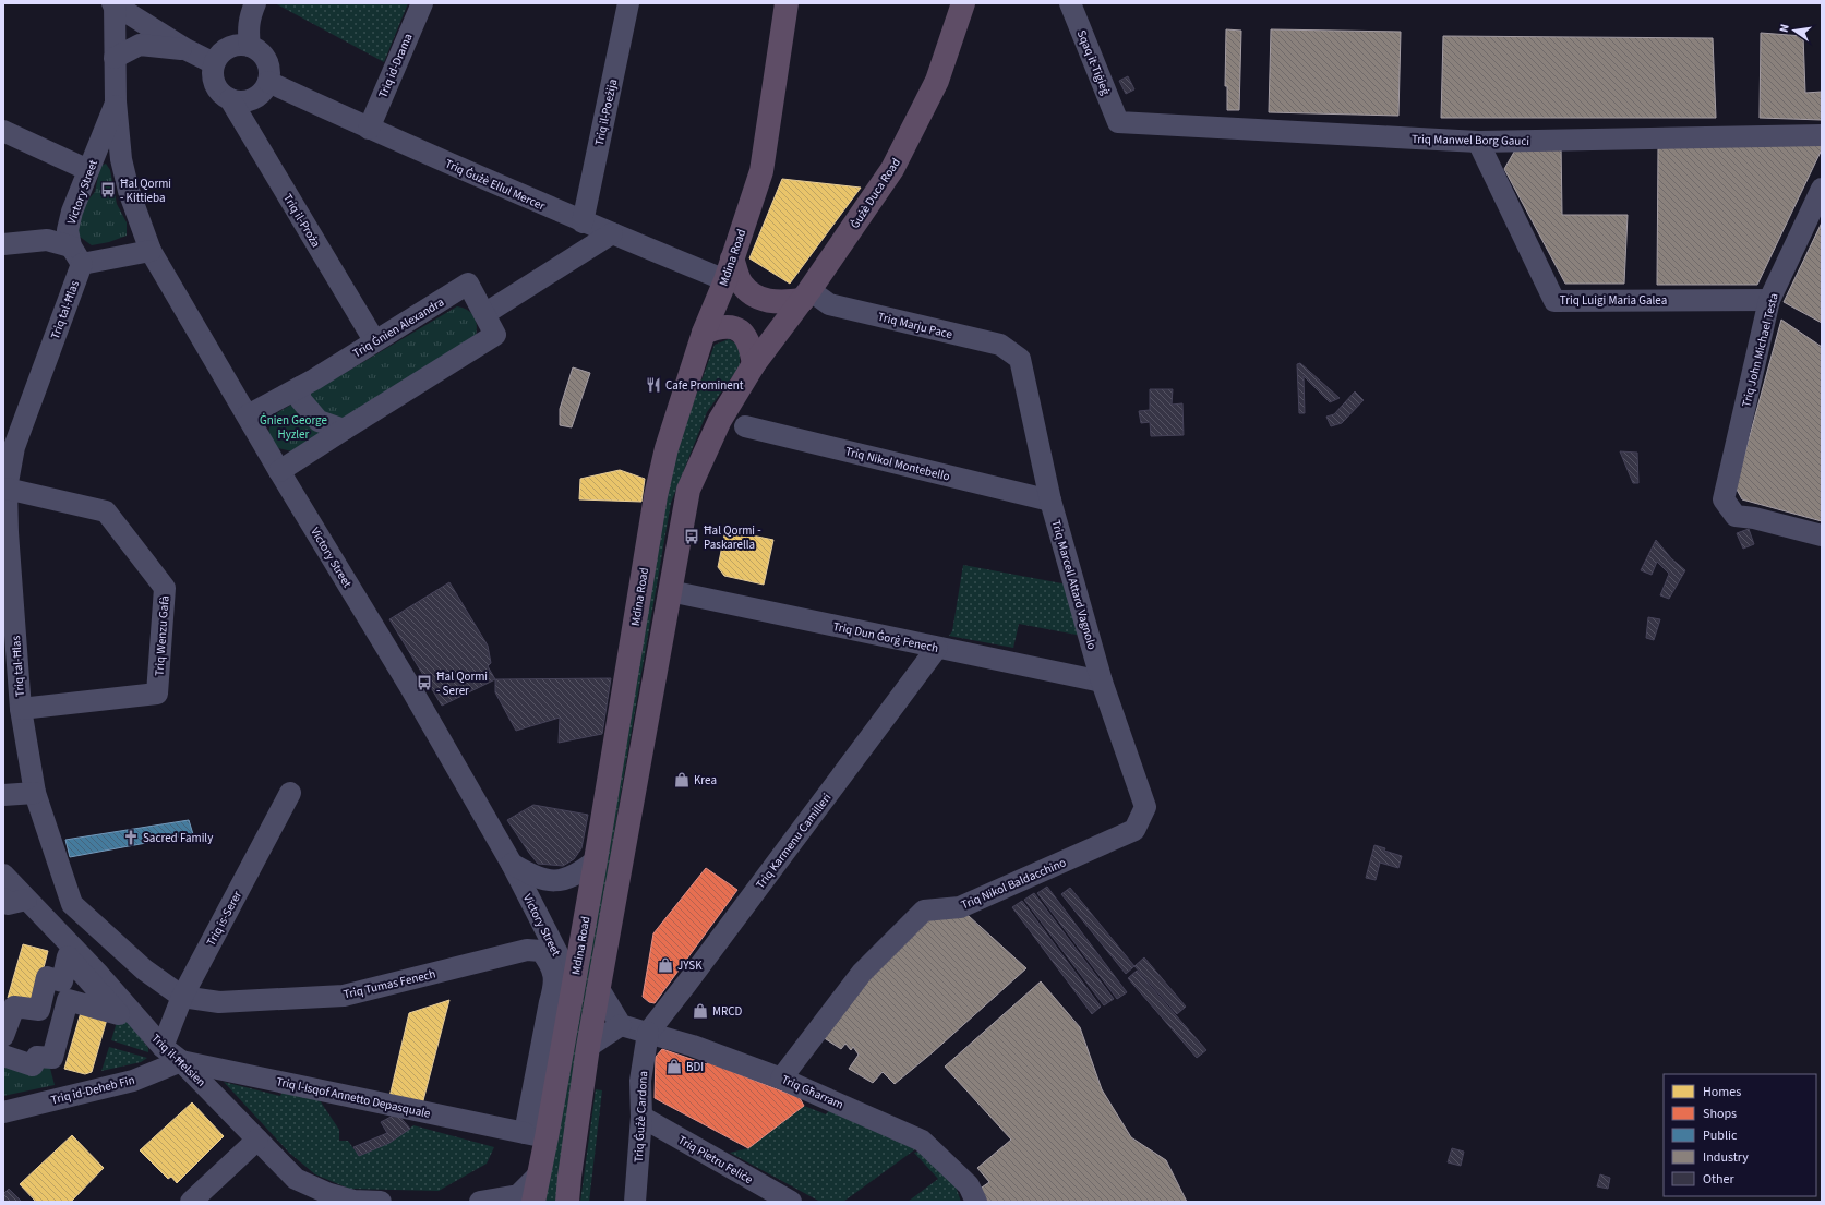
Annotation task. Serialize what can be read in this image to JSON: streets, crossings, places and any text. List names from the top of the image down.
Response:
{
  "streets": {
    "highway": ["Ġużè Duca Road", "Mdina Road"],
    "street": [
      "Sqaq it-Tiġieġ",
      "Triq id-Drama",
      "Triq il-Poeżija",
      "Triq Manwel Borg Gauci",
      "Triq Ġużè Ellul Mercer",
      "Victory Street",
      "Triq il-Proża",
      "Triq Luigi Maria Galea",
      "Triq tal-Ħlas",
      "Triq Marju Pace",
      "Triq Ġnien Alexandra",
      "Triq John Michael Testa",
      "Triq Nikol Montebello",
      "Triq Marcell Attard Vagnolo",
      "Triq Wenzu Gafà",
      "Triq Dun Ġorġ Fenech",
      "Triq Karmenu Camilleri",
      "Triq Nikol Baldacchino",
      "Triq is-Serer",
      "Triq Tumas Fenech",
      "Triq il-Ħelsien",
      "Triq id-Deheb Fin",
      "Triq Għarram",
      "Triq l-Isqof Annetto Depasquale",
      "Triq Ġużè Cardona",
      "Triq Pietru Feliċe"
    ]
  },
  "crossings": [
    ["Sqaq it-Tiġieġ", "Triq Manwel Borg Gauci"],
    ["Triq id-Drama", "Triq Ġużè Ellul Mercer"],
    ["Triq il-Poeżija", "Triq Ġużè Ellul Mercer"],
    ["Triq Manwel Borg Gauci", "Triq Luigi Maria Galea"],
    ["Triq Ġużè Ellul Mercer", "Triq il-Proża"],
    ["Triq Ġużè Ellul Mercer", "Mdina Road"],
    ["Victory Street", "Mdina Road"],
    ["Victory Street", "Triq tal-Ħlas"],
    ["Victory Street", "Triq Ġnien Alexandra"],
    ["Ġużè Duca Road", "Mdina Road"],
    ["Ġużè Duca Road", "Triq Marju Pace"],
    ["Triq il-Proża", "Triq Ġnien Alexandra"],
    ["Mdina Road", "Triq Dun Ġorġ Fenech"],
    ["Mdina Road", "Triq Tumas Fenech"],
    ["Mdina Road", "Triq l-Isqof Annetto Depasquale"],
    ["Triq Luigi Maria Galea", "Triq John Michael Testa"],
    ["Triq tal-Ħlas", "Triq Wenzu Gafà"],
    ["Triq tal-Ħlas", "Triq is-Serer"],
    ["Triq tal-Ħlas", "Triq Tumas Fenech"],
    ["Triq Marju Pace", "Triq Marcell Attard Vagnolo"],
    ["Triq Nikol Montebello", "Triq Marcell Attard Vagnolo"],
    ["Triq Marcell Attard Vagnolo", "Triq Dun Ġorġ Fenech"],
    ["Triq Marcell Attard Vagnolo", "Triq Nikol Baldacchino"],
    ["Triq Dun Ġorġ Fenech", "Triq Karmenu Camilleri"],
    ["Triq Karmenu Camilleri", "Triq Għarram"],
    ["Triq Karmenu Camilleri", "Triq Ġużè Cardona"],
    ["Triq Nikol Baldacchino", "Triq Għarram"],
    ["Triq is-Serer", "Triq Tumas Fenech"],
    ["Triq is-Serer", "Triq il-Ħelsien"],
    ["Triq Tumas Fenech", "Triq l-Isqof Annetto Depasquale"],
    ["Triq il-Ħelsien", "Triq id-Deheb Fin"],
    ["Triq il-Ħelsien", "Triq l-Isqof Annetto Depasquale"],
    ["Triq id-Deheb Fin", "Triq l-Isqof Annetto Depasquale"],
    ["Triq Għarram", "Triq Ġużè Cardona"],
    ["Triq Ġużè Cardona", "Triq Pietru Feliċe"]
  ],
  "parks": ["Ġnien George Hyzler"],
  "places": {
    "bus stop": ["Ħal Qormi - Kittieba", "Ħal Qormi - Paskarella", "Ħal Qormi - Serer"],
    "restaurant": ["Cafe Prominent"],
    "shop": [
      "Krea",
      "JYSK",
      "MRCD",
      "BDI"
    ],
    "church": ["Sacred Family"]
  },
  "legend": [
    "Homes",
    "Shops",
    "Public",
    "Industry",
    "Other"
  ],
  "north": "left"
}
